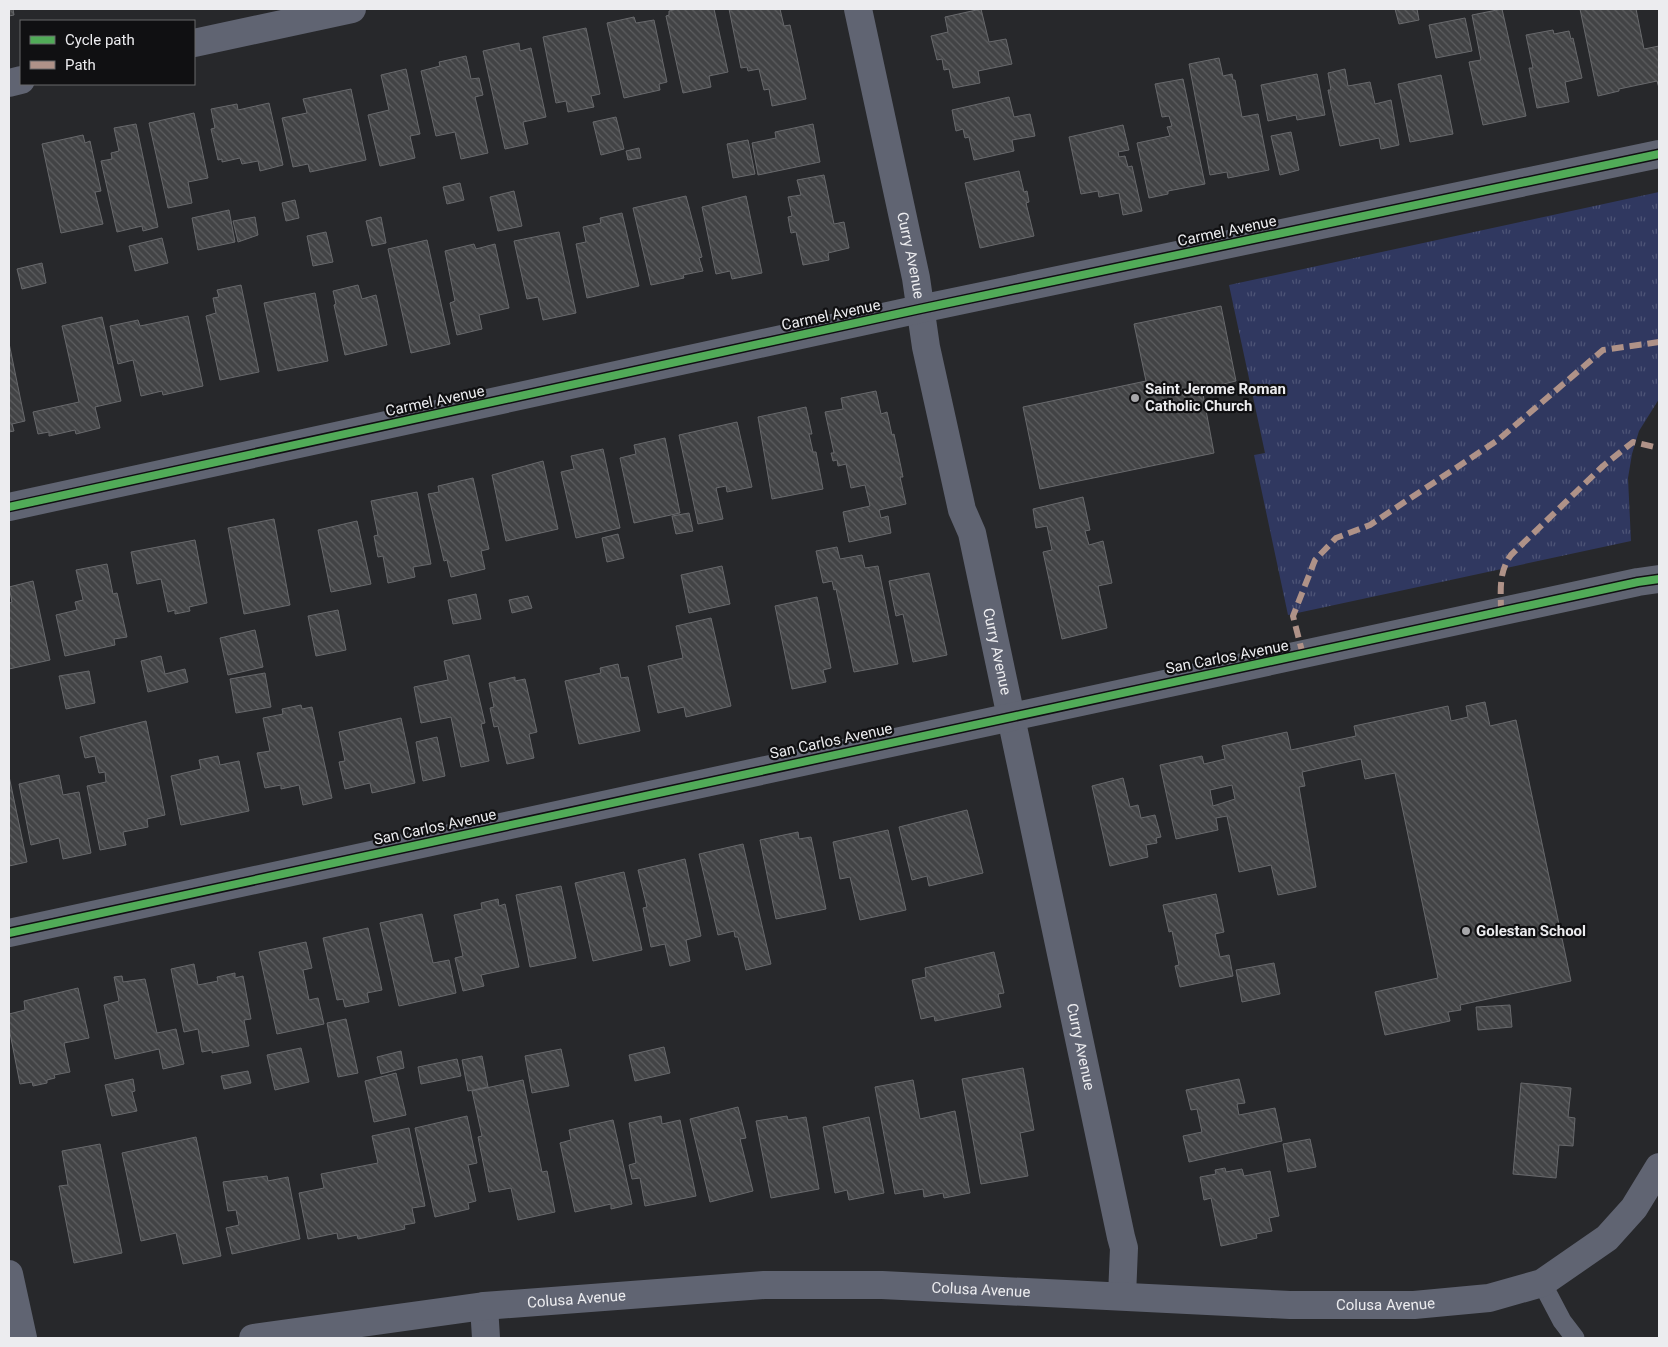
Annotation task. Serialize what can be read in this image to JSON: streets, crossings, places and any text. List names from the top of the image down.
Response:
{
  "streets": {
    "street": [
      "Carmel Avenue",
      "Curry Avenue",
      "San Carlos Avenue",
      "Colusa Avenue"
    ]
  },
  "crossings": [
    ["Carmel Avenue", "Curry Avenue"],
    ["Curry Avenue", "San Carlos Avenue"],
    ["Curry Avenue", "Colusa Avenue"]
  ],
  "places": ["Saint Jerome Roman Catholic Church", "Golestan School"],
  "legend": ["Cycle path", "Path"]
}
